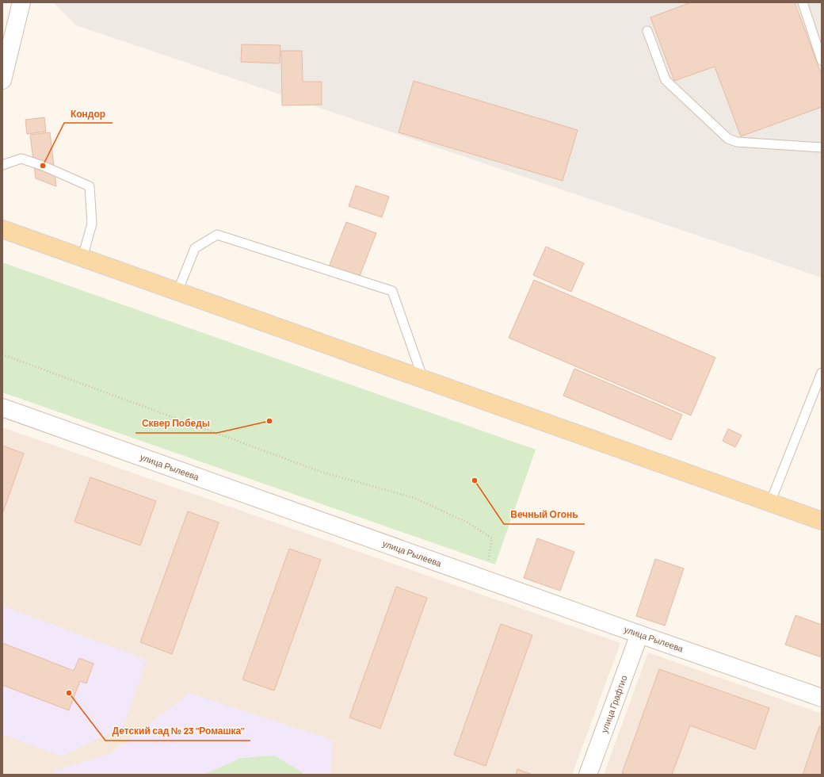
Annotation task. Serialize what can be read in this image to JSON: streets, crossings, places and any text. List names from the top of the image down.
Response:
{
  "streets": {
    "street": ["улица Рылеева", "улица Графтио"]
  },
  "crossings": [
    ["улица Рылеева", "улица Графтио"]
  ],
  "places": [
    "Кондор",
    "Сквер Победы",
    "Вечный Огонь",
    "Детский сад № 23 \"Ромашка\""
  ]
}
